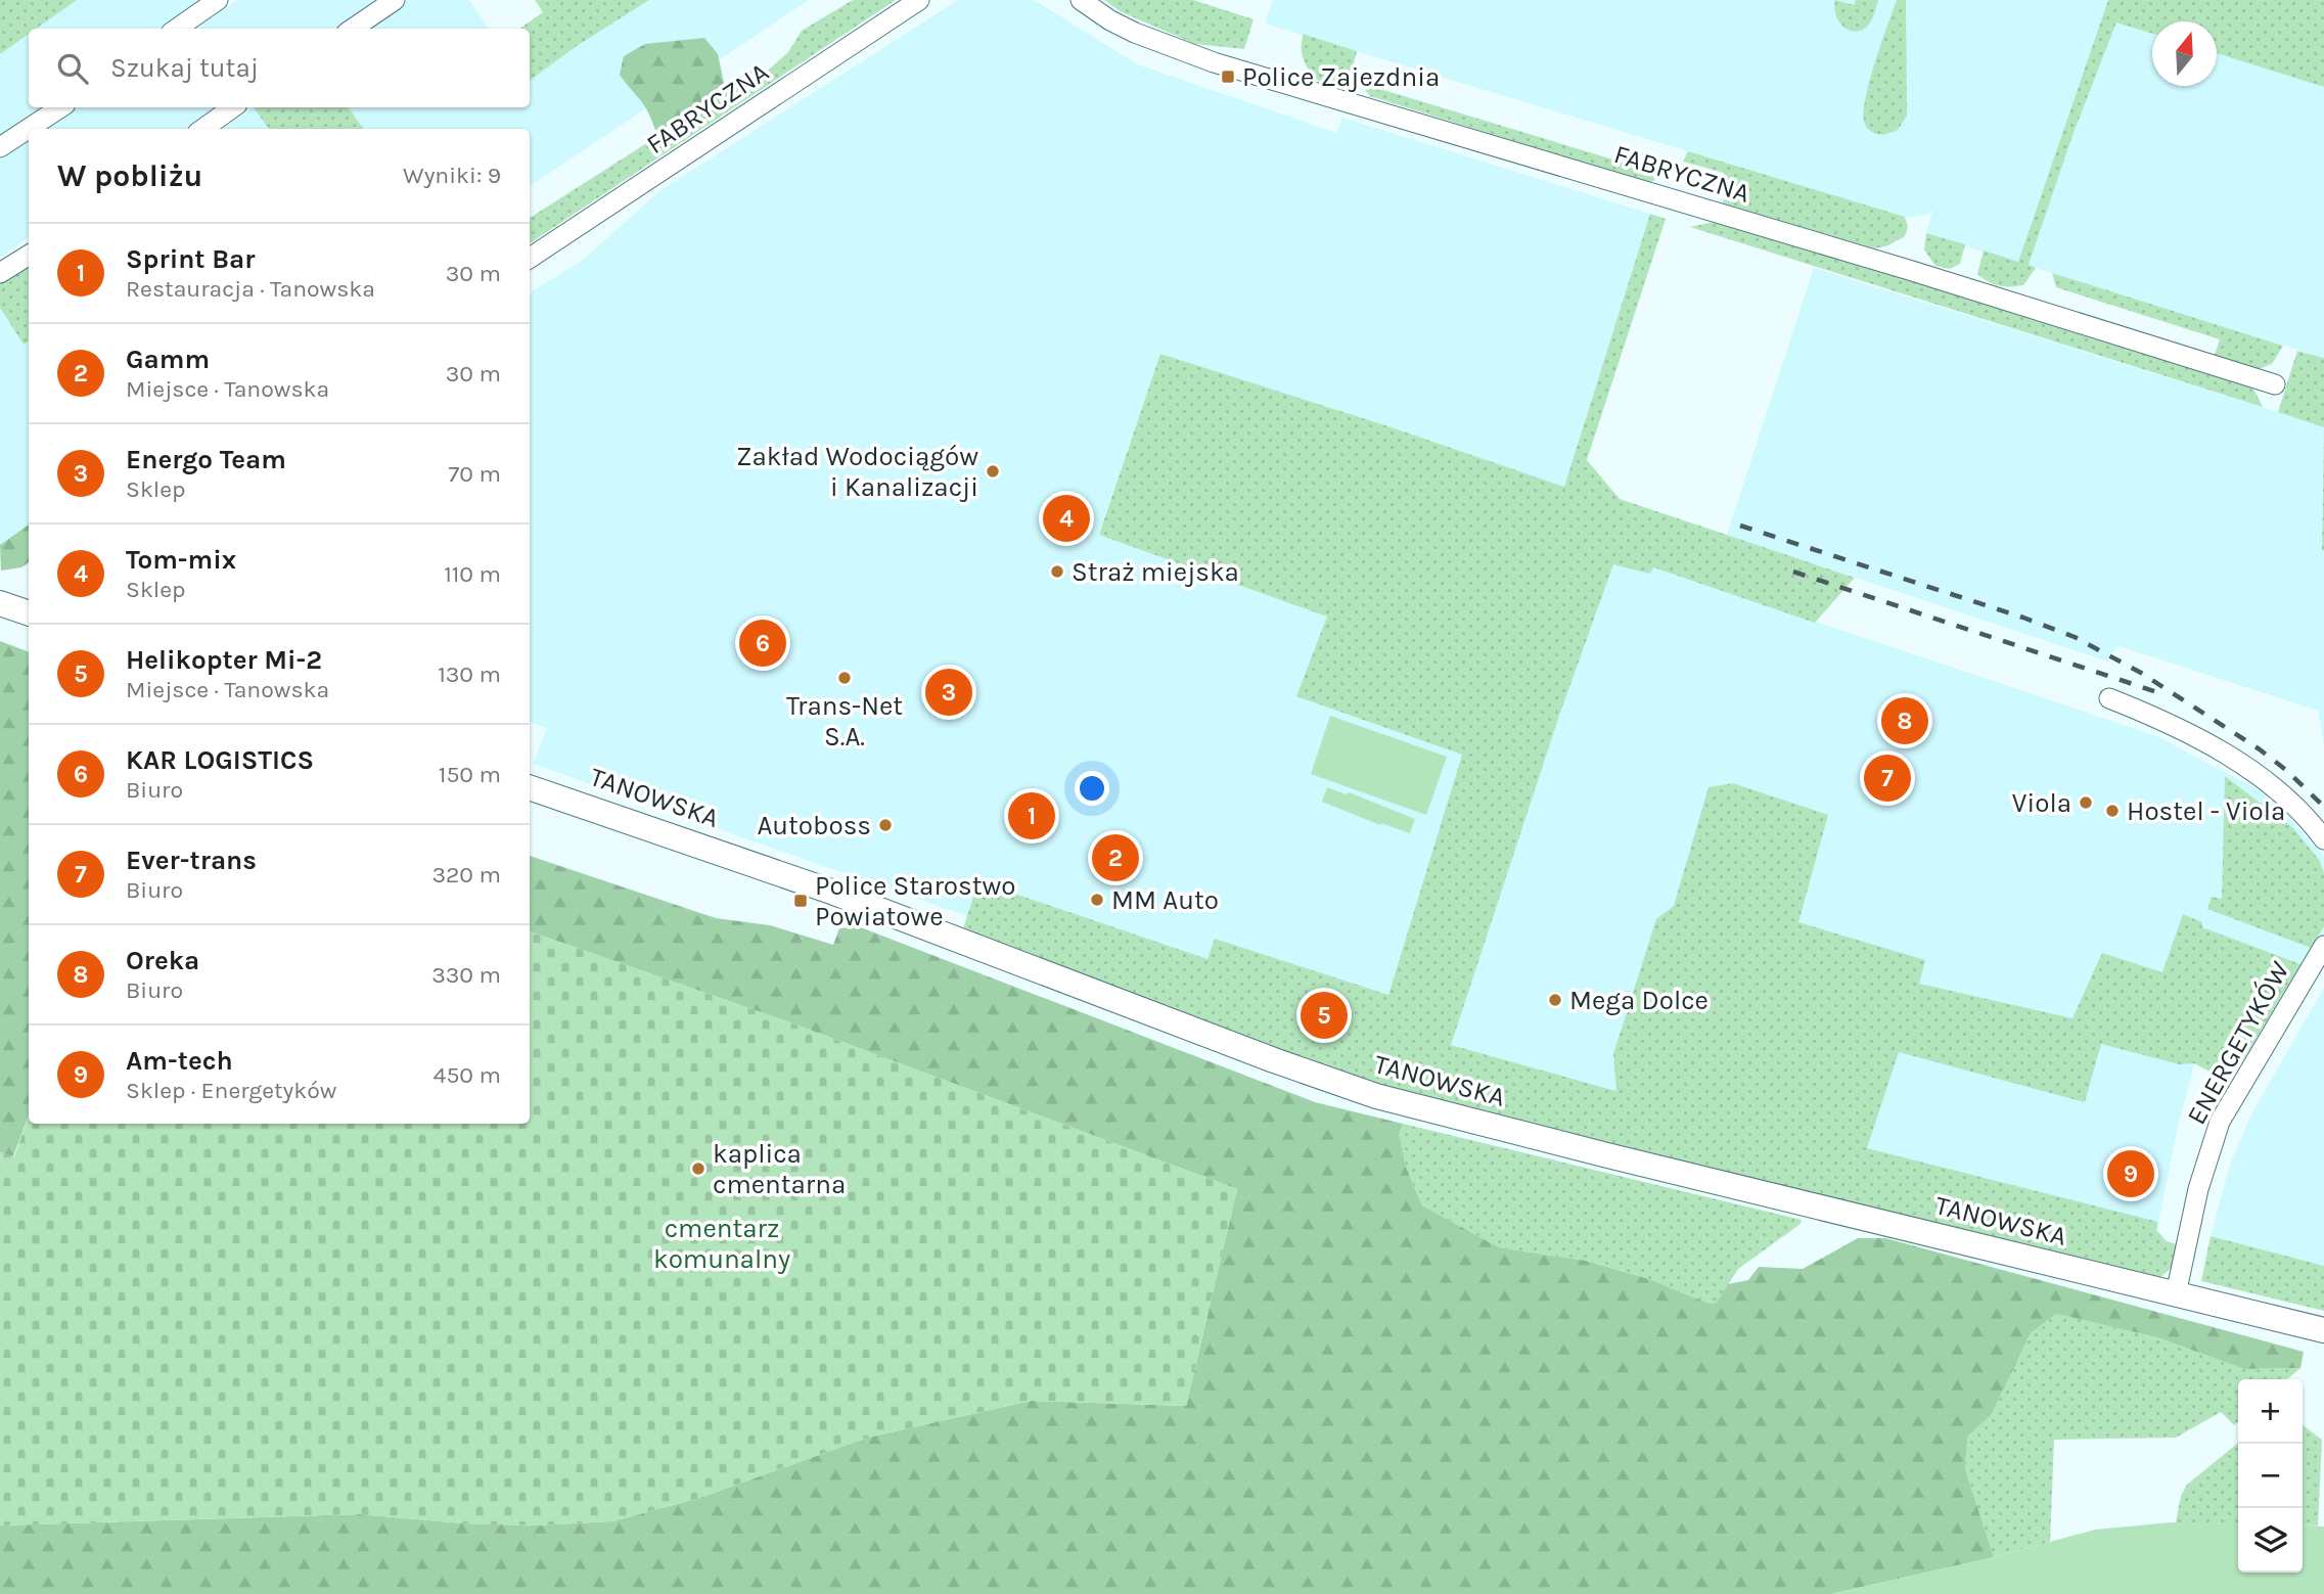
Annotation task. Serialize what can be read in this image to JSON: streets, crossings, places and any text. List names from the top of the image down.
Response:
{
  "streets": {
    "main road": ["TANOWSKA"],
    "street": ["FABRYCZNA", "ENERGETYKÓW"]
  },
  "crossings": [
    ["TANOWSKA", "ENERGETYKÓW"]
  ],
  "parks": ["cmentarz komunalny"],
  "places": {
    "transit": ["Police Zajezdnia", "Police Starostwo Powiatowe"],
    "other": [
      "Zakład Wodociągów i Kanalizacji",
      "Straż miejska",
      "Trans-Net S.A.",
      "Viola",
      "Hostel - Viola",
      "Autoboss",
      "MM Auto",
      "Mega Dolce",
      "kaplica cmentarna"
    ]
  },
  "north": "top",
  "page": {
    "search": "Szukaj tutaj",
    "heading": ["W pobliżu", "Wyniki: 9"],
    "list": [
      {
        "mark": "1",
        "name": "Sprint Bar",
        "note": "Restauracja · Tanowska",
        "value": "30 m"
      },
      {
        "mark": "2",
        "name": "Gamm",
        "note": "Miejsce · Tanowska",
        "value": "30 m"
      },
      {
        "mark": "3",
        "name": "Energo Team",
        "note": "Sklep",
        "value": "70 m"
      },
      {
        "mark": "4",
        "name": "Tom-mix",
        "note": "Sklep",
        "value": "110 m"
      },
      {
        "mark": "5",
        "name": "Helikopter Mi-2",
        "note": "Miejsce · Tanowska",
        "value": "130 m"
      },
      {
        "mark": "6",
        "name": "KAR LOGISTICS",
        "note": "Biuro",
        "value": "150 m"
      },
      {
        "mark": "7",
        "name": "Ever-trans",
        "note": "Biuro",
        "value": "320 m"
      },
      {
        "mark": "8",
        "name": "Oreka",
        "note": "Biuro",
        "value": "330 m"
      },
      {
        "mark": "9",
        "name": "Am-tech",
        "note": "Sklep · Energetyków",
        "value": "450 m"
      }
    ],
    "pins": [
      "4",
      "6",
      "3",
      "8",
      "7",
      "1",
      "2",
      "5",
      "9"
    ],
    "map_buttons": ["+", "−"]
  }
}
